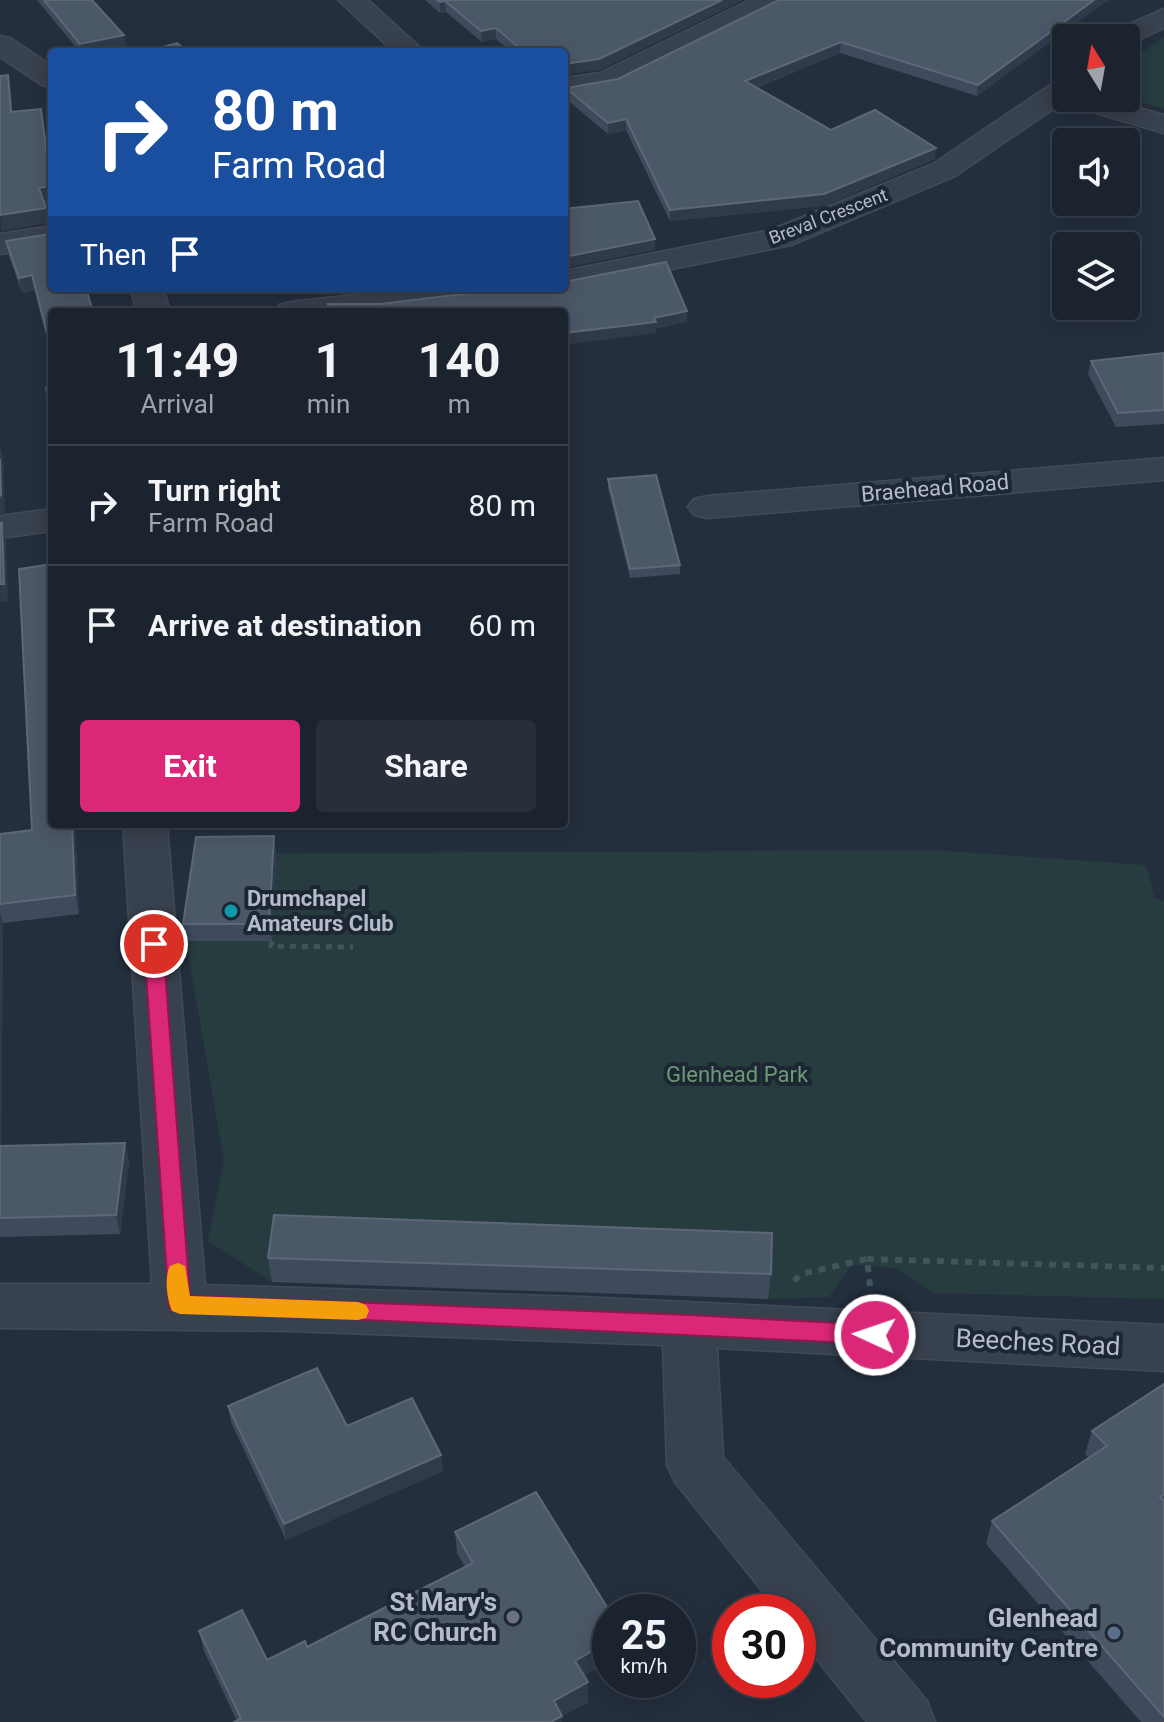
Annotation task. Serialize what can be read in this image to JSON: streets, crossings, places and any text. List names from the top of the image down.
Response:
{
  "streets": {
    "street": ["Breval Crescent", "Braehead Road", "Beeches Road"]
  },
  "parks": ["Glenhead Park"],
  "places": ["Drumchapel Amateurs Club", "St Mary's RC Church", "Glenhead Community Centre"],
  "north": "top",
  "page": {
    "turn": ["80 m", "Farm Road"],
    "then": "Then",
    "eta": [
      "11:49",
      "Arrival",
      "1",
      "min",
      "140",
      "m"
    ],
    "list": [
      {
        "name": "Turn right",
        "note": "Farm Road",
        "value": "80 m"
      },
      {
        "name": "Arrive at destination",
        "value": "60 m"
      }
    ],
    "buttons": ["Exit", "Share"],
    "speed": "25 km/h",
    "limit": "30"
  }
}
